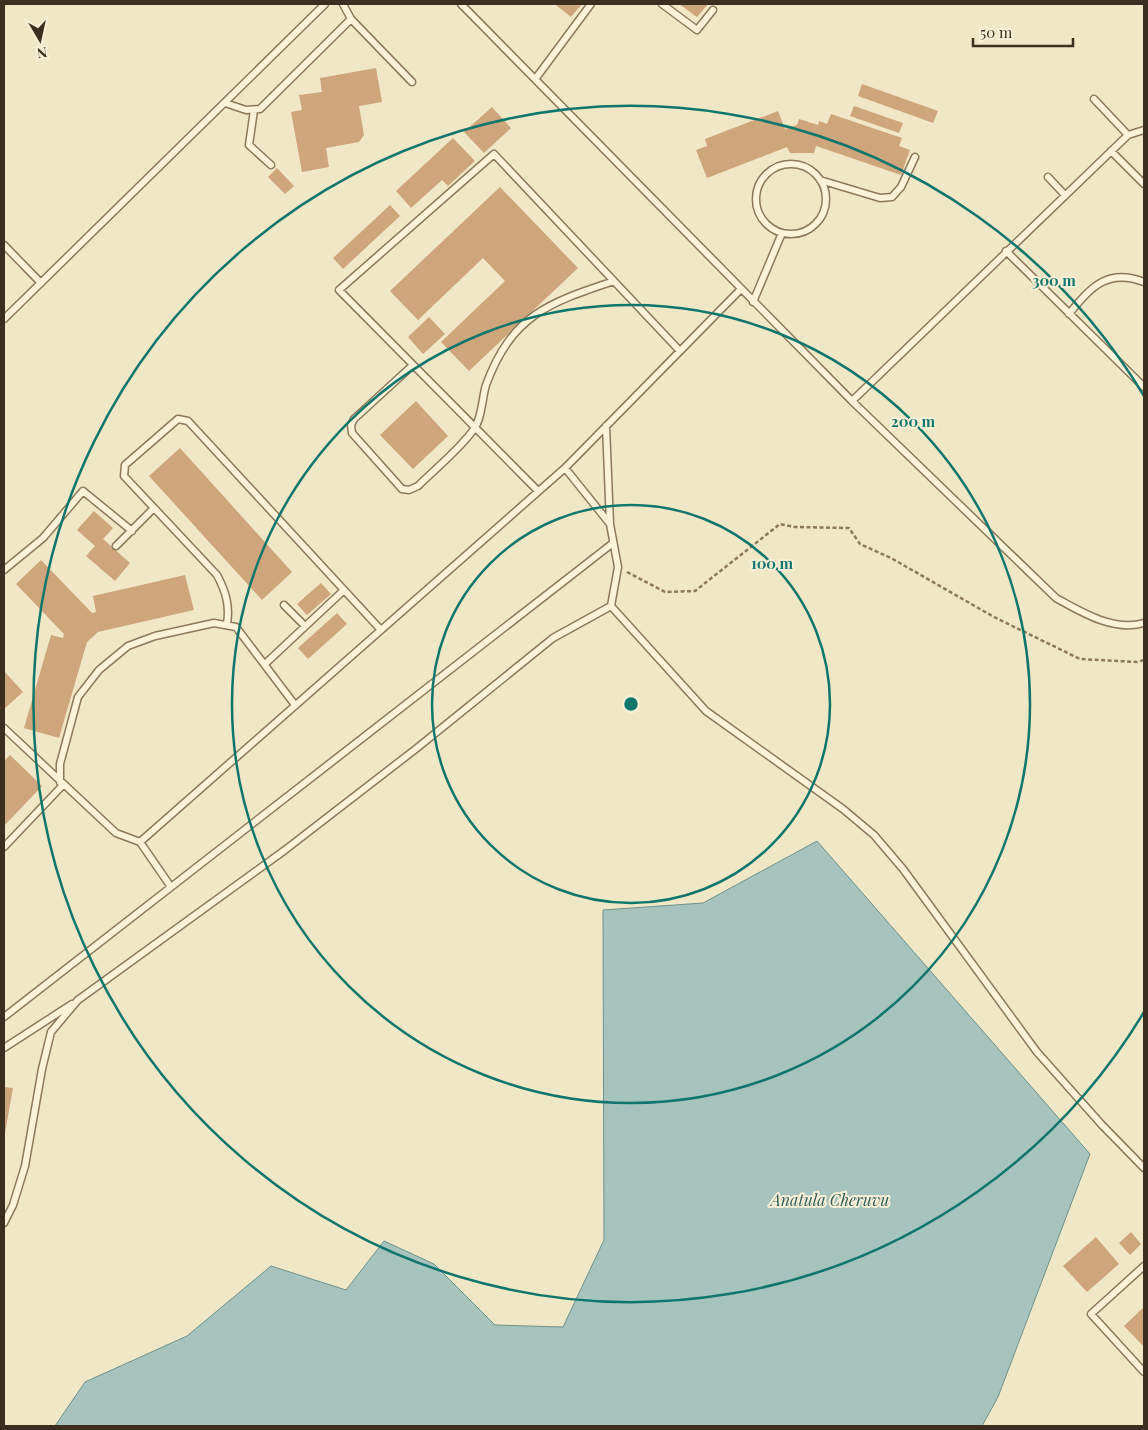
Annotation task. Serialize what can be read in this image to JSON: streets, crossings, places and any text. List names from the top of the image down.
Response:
{
  "water": ["Anatula Cheruvu"],
  "scale_bar": "50 m",
  "north": "bottom",
  "rings": ["300 m", "200 m", "100 m"]
}
